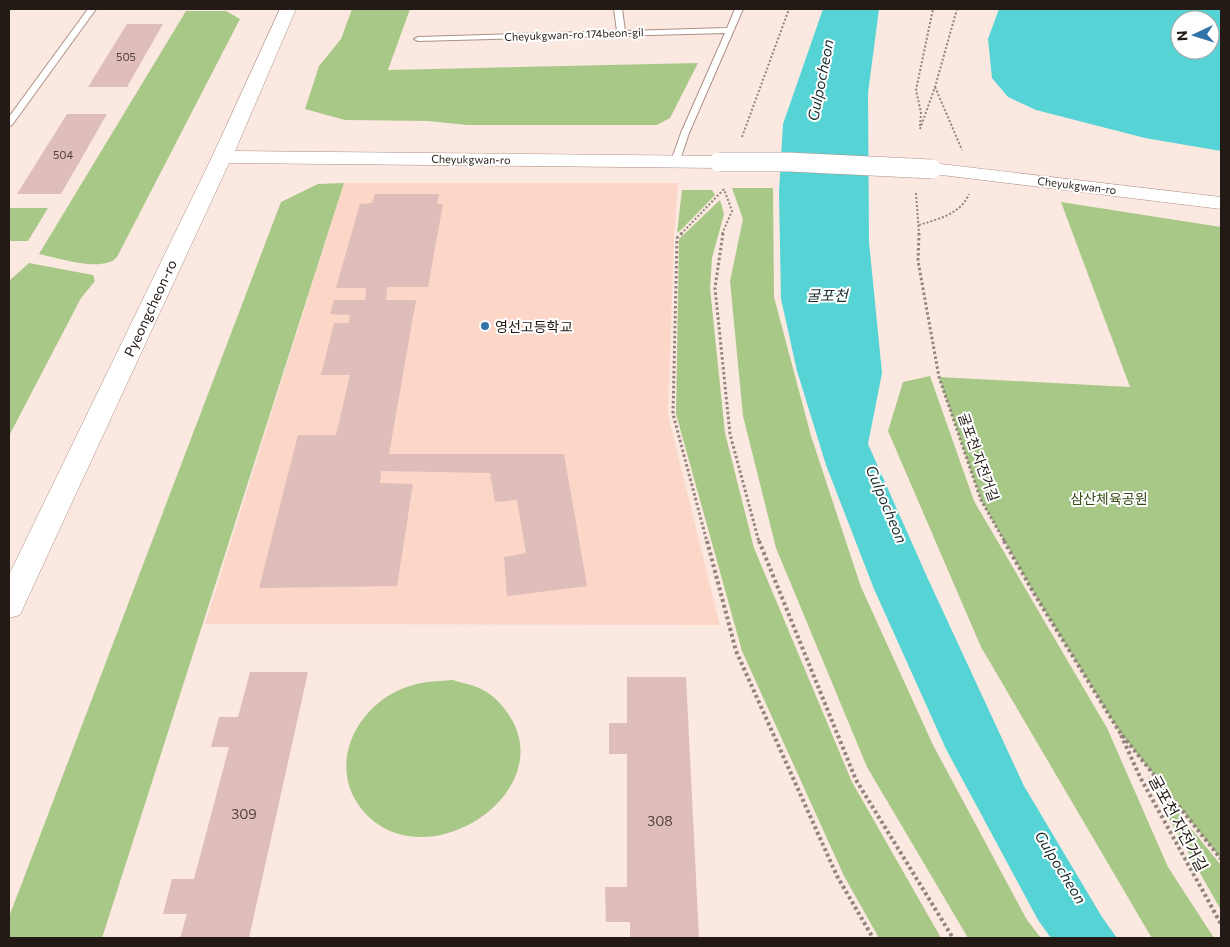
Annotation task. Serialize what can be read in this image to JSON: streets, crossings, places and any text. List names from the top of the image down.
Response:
{
  "streets": {
    "street": ["Cheyukgwan-ro", "Pyeongcheon-ro"],
    "lane": ["Cheyukgwan-ro 174beon-gil"],
    "path": ["굴포천 자전거길"]
  },
  "crossings": [
    ["Cheyukgwan-ro", "Pyeongcheon-ro"]
  ],
  "water": ["Gulpocheon", "굴포천"],
  "parks": ["삼산체육공원"],
  "places": ["영선고등학교"],
  "house_numbers": [
    "505",
    "504",
    "309",
    "308"
  ],
  "north": "left"
}
